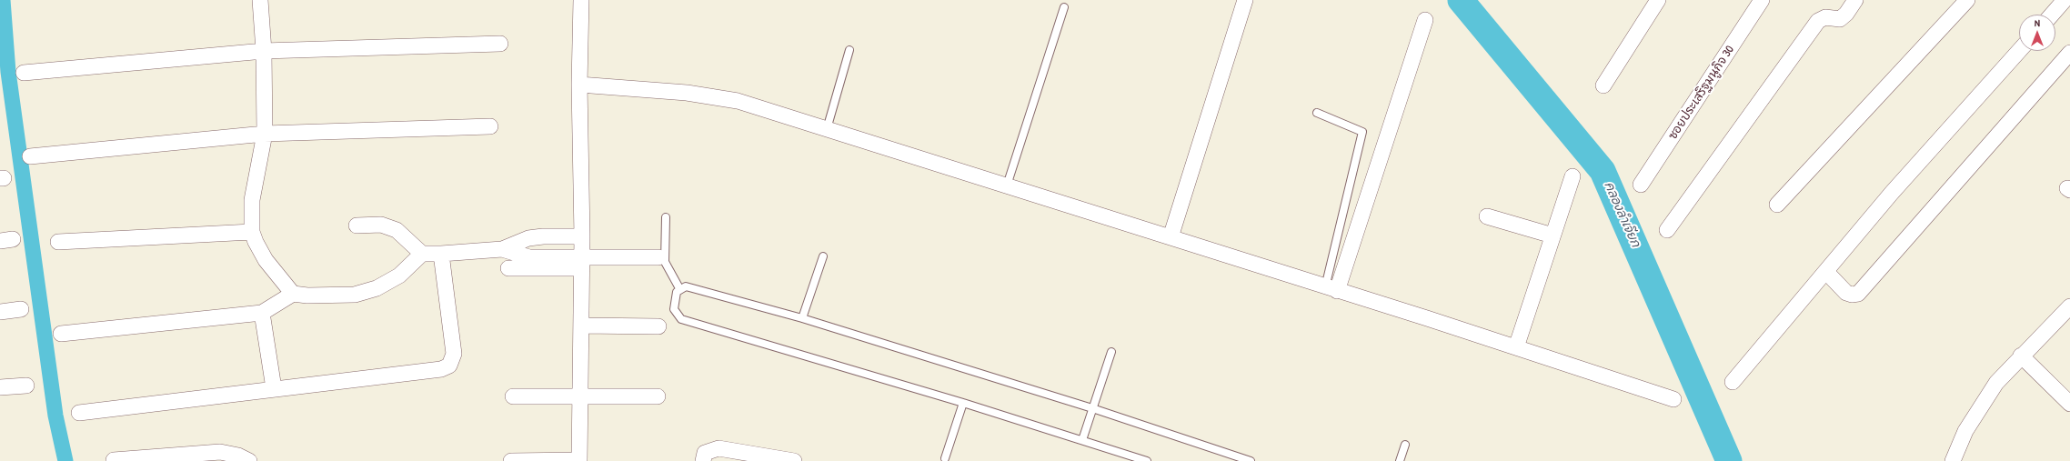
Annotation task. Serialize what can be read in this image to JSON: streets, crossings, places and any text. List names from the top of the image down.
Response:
{
  "streets": {
    "street": ["ซอยประเสริฐมนูกิจ 30"]
  },
  "water": ["คลองลำเจียก"],
  "north": "top"
}
